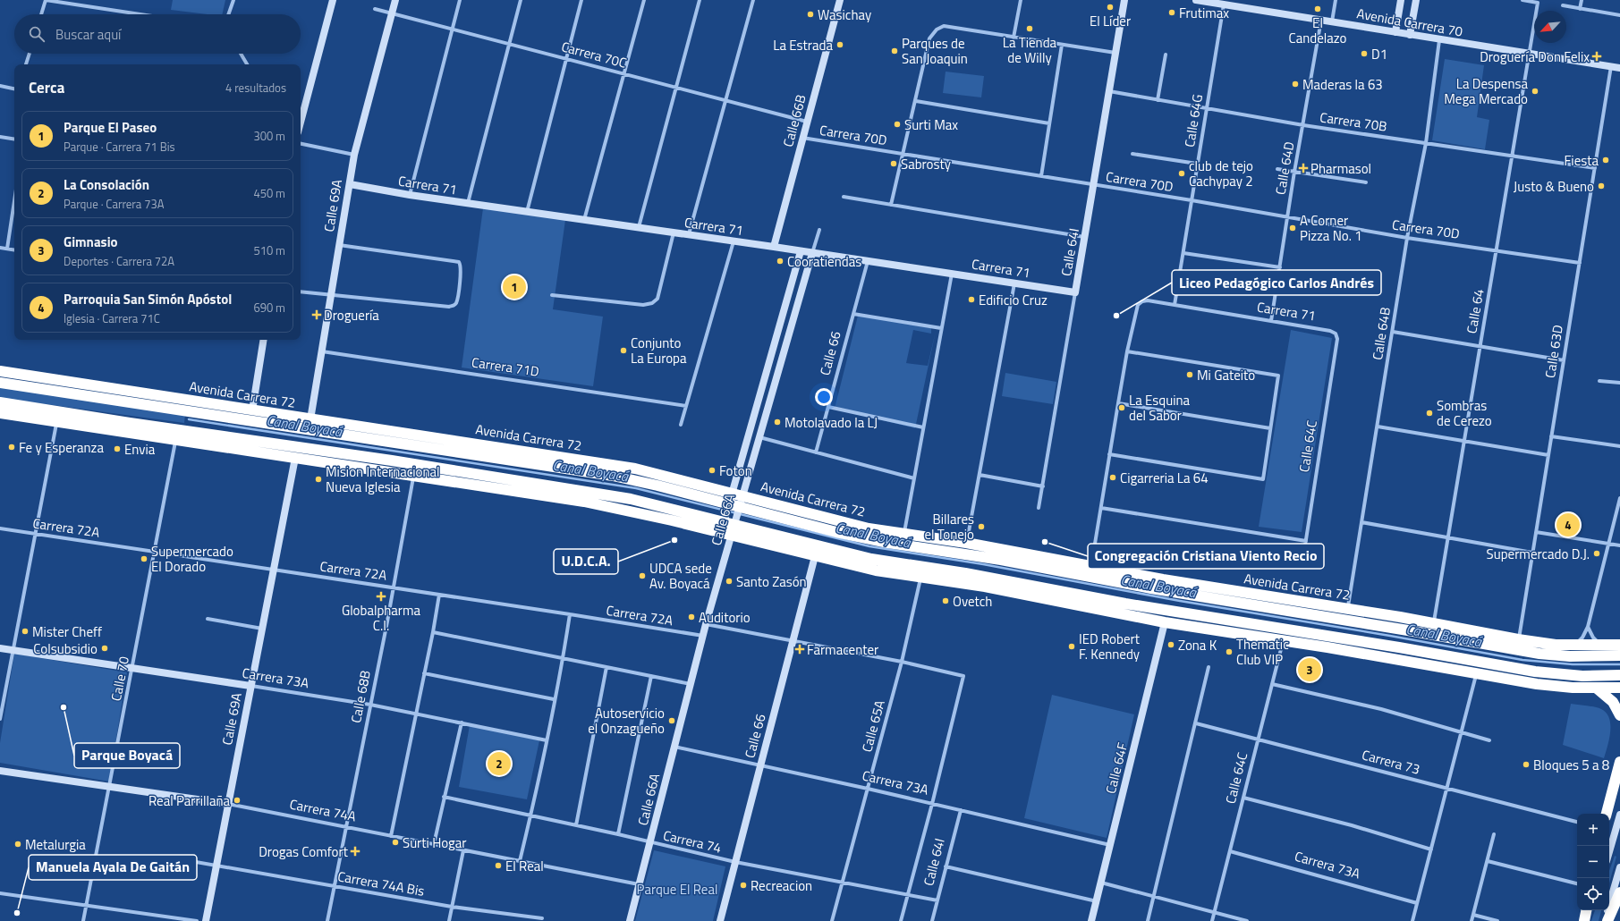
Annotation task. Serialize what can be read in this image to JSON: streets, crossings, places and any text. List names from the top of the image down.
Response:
{
  "streets": {
    "highway": ["Avenida Carrera 72"],
    "street": [
      "Avenida Carrera 70",
      "Carrera 70C",
      "Calle 66B",
      "Calle 64G",
      "Carrera 70B",
      "Carrera 70D",
      "Calle 64D",
      "Carrera 71",
      "Calle 69A",
      "Calle 64I",
      "Calle 64",
      "Calle 64B",
      "Calle 63D",
      "Calle 66",
      "Carrera 71D",
      "Calle 64C",
      "Calle 66A",
      "Carrera 72A",
      "Carrera 73A",
      "Calle 70",
      "Calle 68B",
      "Calle 65A",
      "Carrera 73",
      "Calle 64F",
      "Carrera 74A",
      "Carrera 74",
      "Carrera 74A Bis"
    ]
  },
  "crossings": [
    ["Avenida Carrera 70", "Calle 64G"],
    ["Avenida Carrera 70", "Calle 64D"],
    ["Avenida Carrera 70", "Calle 64"],
    ["Avenida Carrera 70", "Calle 64B"],
    ["Avenida Carrera 70", "Calle 63D"],
    ["Carrera 70C", "Calle 66B"],
    ["Carrera 70C", "Calle 69A"],
    ["Calle 66B", "Carrera 70D"],
    ["Calle 66B", "Carrera 71"],
    ["Calle 64G", "Carrera 70B"],
    ["Calle 64G", "Carrera 70D"],
    ["Calle 64G", "Carrera 71"],
    ["Carrera 70B", "Calle 64D"],
    ["Carrera 70B", "Calle 64I"],
    ["Carrera 70B", "Calle 64"],
    ["Carrera 70B", "Calle 64B"],
    ["Carrera 70B", "Calle 63D"],
    ["Carrera 70D", "Calle 64D"],
    ["Carrera 70D", "Calle 64I"],
    ["Carrera 70D", "Calle 64"],
    ["Carrera 70D", "Calle 64B"],
    ["Carrera 70D", "Calle 63D"],
    ["Calle 64D", "Carrera 71"],
    ["Carrera 71", "Calle 69A"],
    ["Carrera 71", "Calle 64I"],
    ["Carrera 71", "Calle 66"],
    ["Carrera 71", "Calle 64C"],
    ["Carrera 71", "Calle 66A"],
    ["Calle 69A", "Carrera 71D"],
    ["Calle 69A", "Avenida Carrera 72"],
    ["Calle 69A", "Carrera 72A"],
    ["Calle 69A", "Carrera 73A"],
    ["Calle 69A", "Carrera 74A"],
    ["Calle 69A", "Carrera 74A Bis"],
    ["Calle 64I", "Carrera 73A"],
    ["Calle 64I", "Carrera 74"],
    ["Calle 64", "Avenida Carrera 72"],
    ["Calle 64B", "Avenida Carrera 72"],
    ["Calle 63D", "Avenida Carrera 72"],
    ["Calle 66", "Carrera 73A"],
    ["Calle 66", "Carrera 74"],
    ["Avenida Carrera 72", "Calle 66A"],
    ["Calle 64C", "Carrera 73A"],
    ["Calle 64C", "Carrera 73"],
    ["Calle 66A", "Carrera 72A"],
    ["Calle 66A", "Carrera 73A"],
    ["Calle 66A", "Carrera 74A"],
    ["Calle 66A", "Carrera 74"],
    ["Carrera 72A", "Calle 70"],
    ["Carrera 72A", "Calle 68B"],
    ["Carrera 73A", "Calle 70"],
    ["Carrera 73A", "Calle 68B"],
    ["Carrera 73A", "Calle 65A"],
    ["Carrera 73A", "Calle 64F"],
    ["Calle 70", "Carrera 74A"],
    ["Calle 68B", "Carrera 74A"],
    ["Calle 68B", "Carrera 74A Bis"],
    ["Calle 65A", "Carrera 74"]
  ],
  "water": ["Canal Boyacá"],
  "parks": ["Parque El Real"],
  "places": {
    "other": [
      "El Líder",
      "El Candelazo",
      "Frutimax",
      "Wasichay",
      "La Tienda de Willy",
      "La Estrada",
      "Parques de San Joaquin",
      "D1",
      "Maderas la 63",
      "La Despensa Mega Mercado",
      "Surti Max",
      "Fiesta",
      "Sabrosty",
      "club de tejo Cachypay 2",
      "Justo & Bueno",
      "A Corner Pizza No. 1",
      "Cooratiendas",
      "Edificio Cruz",
      "Liceo Pedagógico Carlos Andrés",
      "Conjunto La Europa",
      "Mi Gateito",
      "La Esquina del Sabor",
      "Sombras de Cerezo",
      "Motolavado la LJ",
      "Fe y Esperanza",
      "Envia",
      "Foton",
      "Cigarreria La 64",
      "Mision Internacional Nueva Iglesia",
      "Billares el Tonejo",
      "U.D.C.A.",
      "Congregación Cristiana Viento Recio",
      "Supermercado D.J.",
      "Supermercado El Dorado",
      "UDCA sede Av. Boyacá",
      "Santo Zasón",
      "Ovetch",
      "Auditorio",
      "Mister Cheff",
      "Zona K",
      "IED Robert F. Kennedy",
      "Colsubsidio",
      "Thematic Club VIP",
      "Parque Boyacá",
      "Autoservicio el Onzagueño",
      "Bloques 5 a 8",
      "Real Parrillaña",
      "Surti Hogar",
      "Metalurgia",
      "El Real",
      "Recreacion",
      "Manuela Ayala De Gaitán"
    ],
    "health": [
      "Droguería Don Felix",
      "Pharmasol",
      "Droguería",
      "Globalpharma C.I.",
      "Farmacenter",
      "Drogas Comfort"
    ]
  },
  "north": "bottom left",
  "page": {
    "search": "Buscar aquí",
    "heading": ["Cerca", "4 resultados"],
    "list": [
      {
        "mark": "1",
        "name": "Parque El Paseo",
        "note": "Parque · Carrera 71 Bis",
        "value": "300 m"
      },
      {
        "mark": "2",
        "name": "La Consolación",
        "note": "Parque · Carrera 73A",
        "value": "450 m"
      },
      {
        "mark": "3",
        "name": "Gimnasio",
        "note": "Deportes · Carrera 72A",
        "value": "510 m"
      },
      {
        "mark": "4",
        "name": "Parroquia San Simón Apóstol",
        "note": "Iglesia · Carrera 71C",
        "value": "690 m"
      }
    ],
    "pins": [
      "1",
      "4",
      "3",
      "2"
    ],
    "map_buttons": ["+", "−"]
  }
}
